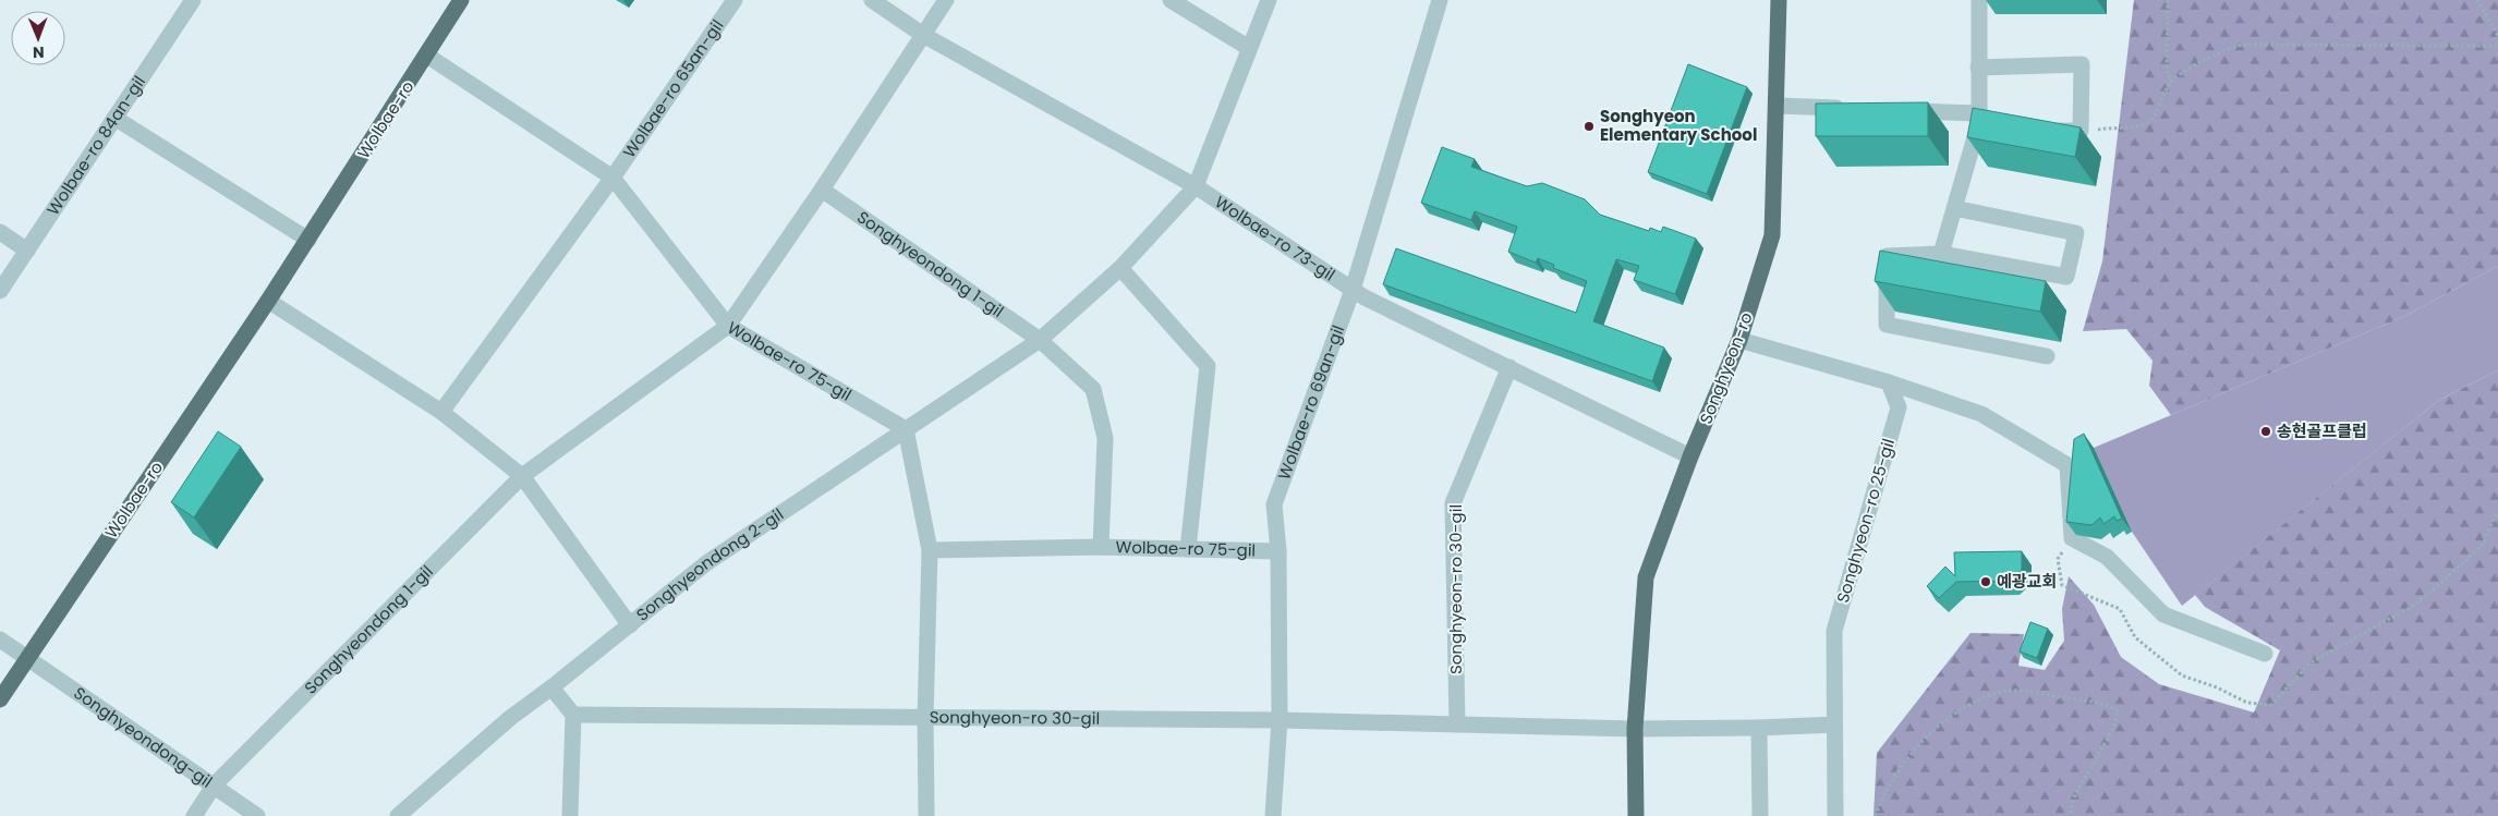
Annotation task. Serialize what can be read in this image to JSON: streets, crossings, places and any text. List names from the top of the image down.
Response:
{
  "streets": {
    "main road": ["Wolbae-ro", "Songhyeon-ro"],
    "street": [
      "Wolbae-ro 65an-gil",
      "Wolbae-ro 84an-gil",
      "Wolbae-ro 73-gil",
      "Songhyeondong 1-gil",
      "Wolbae-ro 75-gil",
      "Wolbae-ro 69an-gil",
      "Songhyeon-ro 25-gil",
      "Songhyeondong 2-gil",
      "Songhyeon-ro 30-gil",
      "Songhyeondong-gil"
    ]
  },
  "crossings": [
    ["Wolbae-ro 65an-gil", "Wolbae-ro 75-gil"],
    ["Wolbae-ro", "Wolbae-ro 75-gil"],
    ["Wolbae-ro", "Songhyeondong-gil"],
    ["Wolbae-ro 73-gil", "Songhyeondong 1-gil"],
    ["Wolbae-ro 73-gil", "Songhyeon-ro"],
    ["Wolbae-ro 73-gil", "Wolbae-ro 69an-gil"],
    ["Wolbae-ro 73-gil", "Songhyeondong 2-gil"],
    ["Wolbae-ro 73-gil", "Songhyeon-ro 30-gil"],
    ["Songhyeondong 1-gil", "Wolbae-ro 75-gil"],
    ["Songhyeondong 1-gil", "Songhyeondong 2-gil"],
    ["Songhyeondong 1-gil", "Songhyeondong-gil"],
    ["Wolbae-ro 75-gil", "Wolbae-ro 69an-gil"],
    ["Wolbae-ro 75-gil", "Songhyeondong 2-gil"],
    ["Songhyeon-ro", "Songhyeon-ro 30-gil"],
    ["Wolbae-ro 69an-gil", "Songhyeon-ro 30-gil"]
  ],
  "places": ["Songhyeon Elementary School", "송현골프클럽", "예광교회"],
  "north": "bottom"
}
